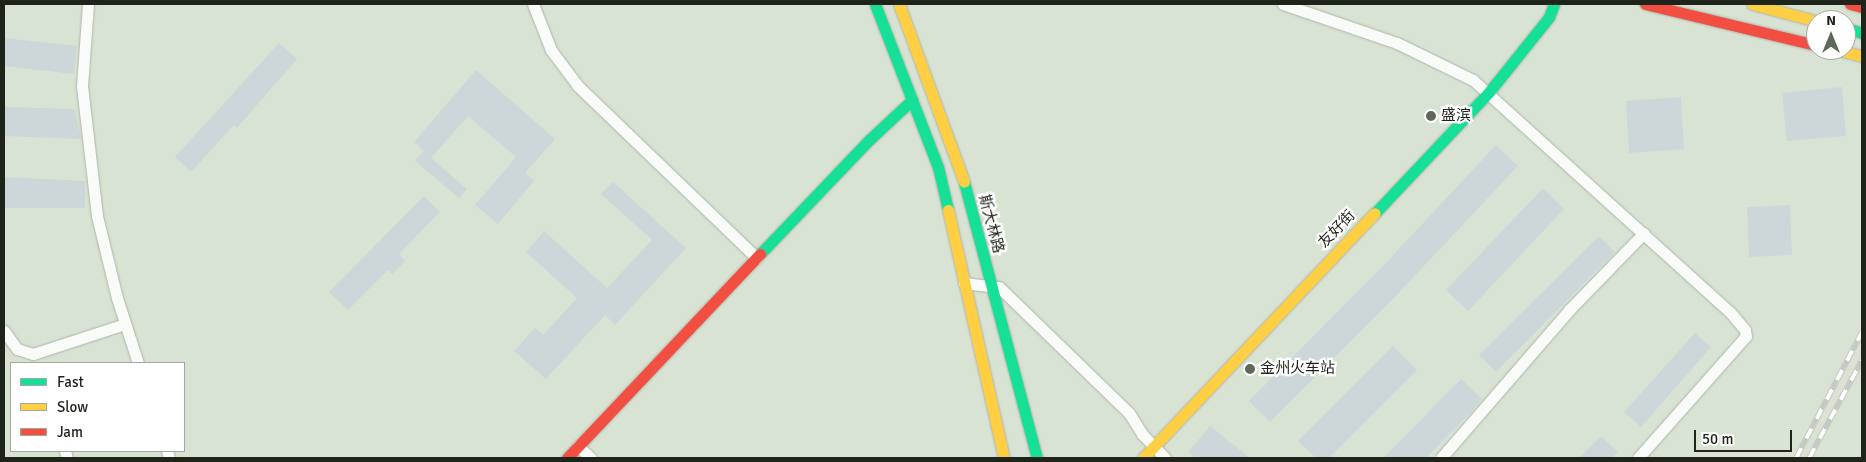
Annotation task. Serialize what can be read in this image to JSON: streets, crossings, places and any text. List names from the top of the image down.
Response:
{
  "streets": {
    "main road": ["斯大林路", "友好街"]
  },
  "places": ["盛滨", "金州火车站"],
  "legend": ["Fast", "Slow", "Jam"],
  "scale_bar": "50 m",
  "north": "top"
}
